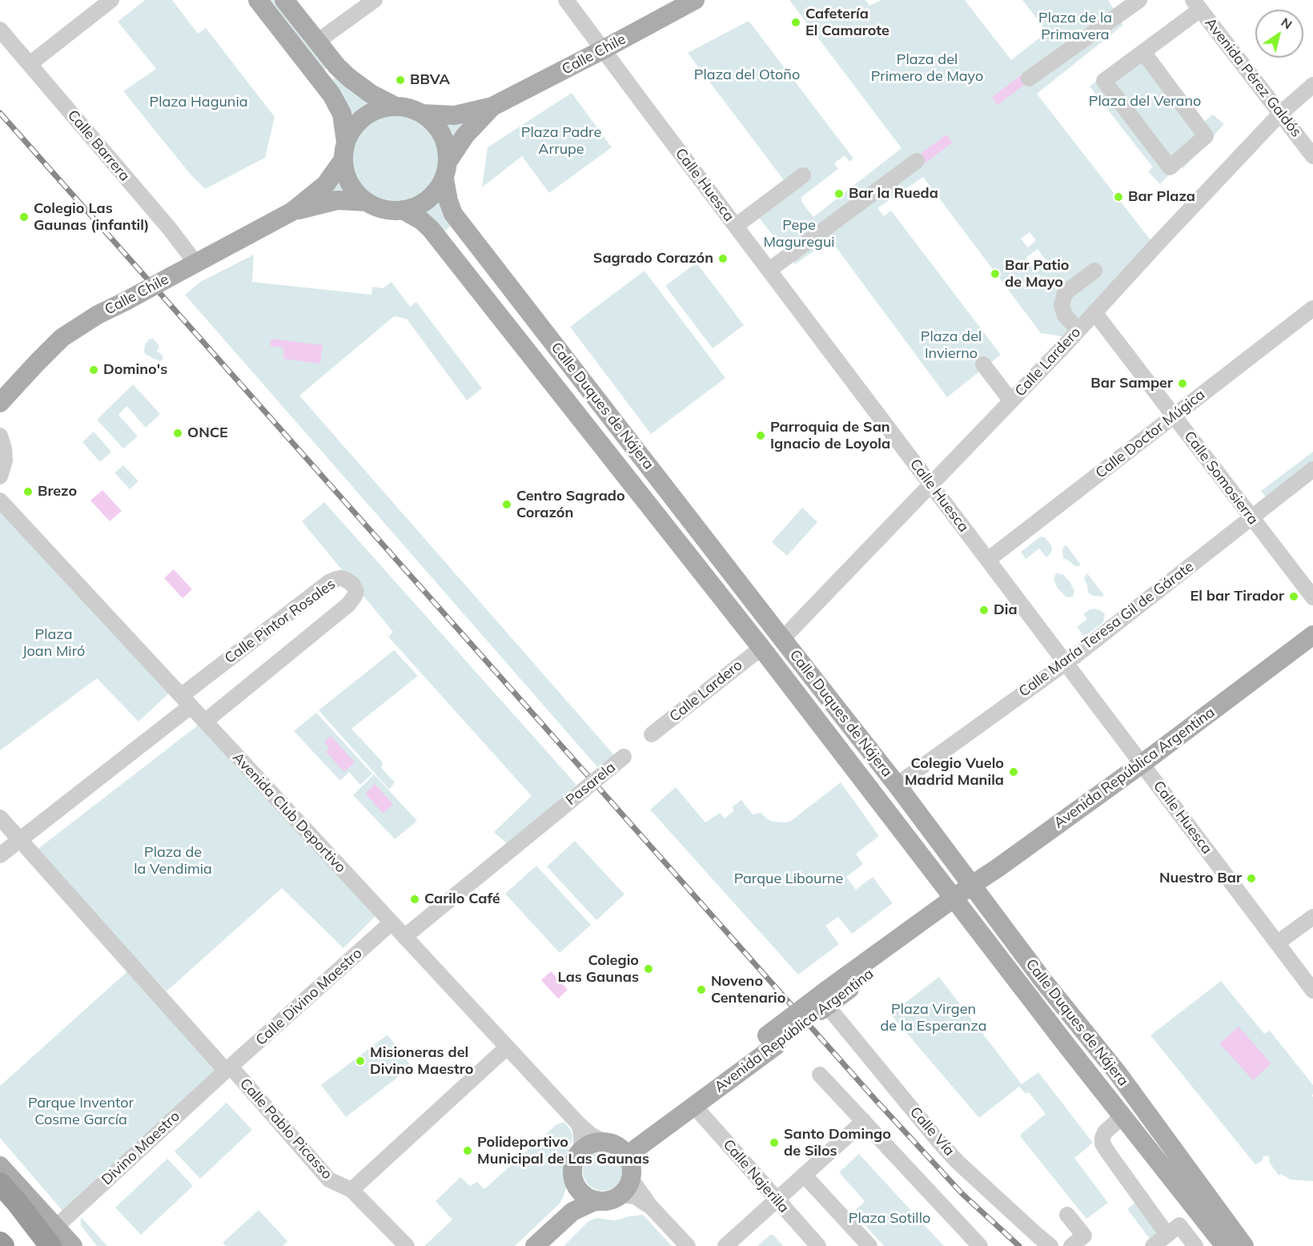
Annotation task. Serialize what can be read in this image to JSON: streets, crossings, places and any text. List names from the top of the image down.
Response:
{
  "streets": {
    "main road": ["Calle Chile", "Calle Duques de Nájera", "Avenida República Argentina"],
    "street": [
      "Avenida Pérez Galdós",
      "Calle Barrera",
      "Calle Huesca",
      "Calle Lardero",
      "Calle Doctor Múgica",
      "Calle Somosierra",
      "Calle Pintor Rosales",
      "Calle María Teresa Gil de Gárate",
      "Pasarela",
      "Avenida Club Deportivo",
      "Calle Divino Maestro",
      "Calle Pablo Picasso",
      "Calle Vía",
      "Divino Maestro",
      "Calle Najerilla"
    ]
  },
  "crossings": [
    ["Calle Chile", "Calle Barrera"],
    ["Calle Chile", "Calle Huesca"],
    ["Calle Chile", "Calle Duques de Nájera"],
    ["Avenida Pérez Galdós", "Calle Lardero"],
    ["Calle Huesca", "Calle Lardero"],
    ["Calle Huesca", "Calle Doctor Múgica"],
    ["Calle Huesca", "Calle María Teresa Gil de Gárate"],
    ["Calle Huesca", "Avenida República Argentina"],
    ["Calle Lardero", "Calle Duques de Nájera"],
    ["Calle Lardero", "Calle Somosierra"],
    ["Calle Duques de Nájera", "Calle María Teresa Gil de Gárate"],
    ["Calle Duques de Nájera", "Avenida República Argentina"],
    ["Calle Doctor Múgica", "Calle Somosierra"],
    ["Calle Somosierra", "Calle María Teresa Gil de Gárate"],
    ["Calle Pintor Rosales", "Avenida Club Deportivo"],
    ["Avenida República Argentina", "Avenida Club Deportivo"],
    ["Avenida República Argentina", "Calle Vía"],
    ["Avenida República Argentina", "Calle Najerilla"],
    ["Pasarela", "Avenida Club Deportivo"],
    ["Avenida Club Deportivo", "Calle Divino Maestro"],
    ["Calle Divino Maestro", "Calle Pablo Picasso"],
    ["Calle Divino Maestro", "Divino Maestro"],
    ["Calle Pablo Picasso", "Divino Maestro"]
  ],
  "parks": [
    "Plaza de la Primavera",
    "Plaza del Primero de Mayo",
    "Plaza del Otoño",
    "Plaza del Verano",
    "Plaza Hagunia",
    "Plaza Padre Arrupe",
    "Pepe Maguregui",
    "Plaza del Invierno",
    "Plaza Joan Miró",
    "Plaza de la Vendimia",
    "Parque Libourne",
    "Plaza Virgen de la Esperanza",
    "Parque Inventor Cosme García",
    "Plaza Sotillo"
  ],
  "places": [
    "Cafetería El Camarote",
    "BBVA",
    "Bar la Rueda",
    "Bar Plaza",
    "Colegio Las Gaunas (infantil)",
    "Sagrado Corazón",
    "Bar Patio de Mayo",
    "Domino's",
    "Bar Samper",
    "ONCE",
    "Parroquia de San Ignacio de Loyola",
    "Brezo",
    "Centro Sagrado Corazón",
    "El bar Tirador",
    "Dia",
    "Colegio Vuelo Madrid Manila",
    "Nuestro Bar",
    "Carilo Café",
    "Colegio Las Gaunas",
    "Noveno Centenario",
    "Misioneras del Divino Maestro",
    "Santo Domingo de Silos",
    "Polideportivo Municipal de Las Gaunas"
  ],
  "north": "top right"
}
